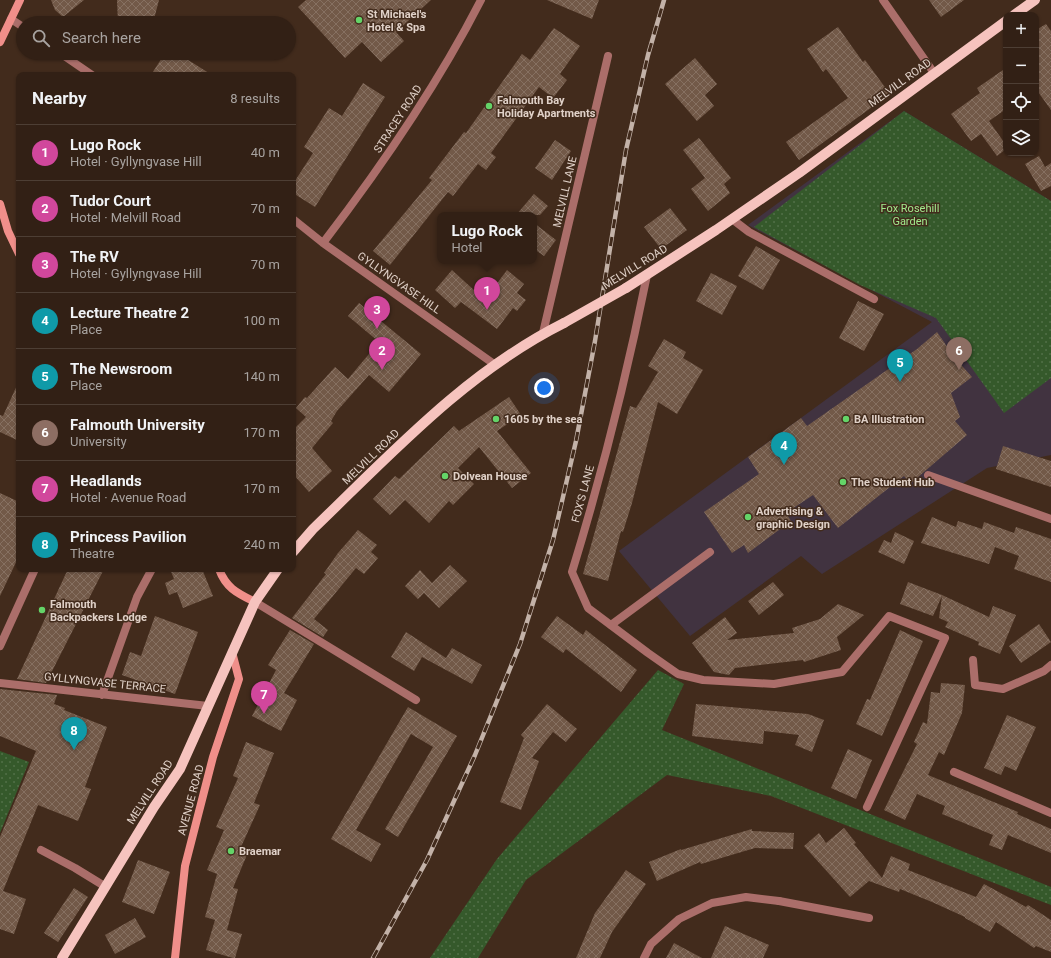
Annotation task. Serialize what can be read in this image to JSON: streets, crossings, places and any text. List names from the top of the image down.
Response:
{
  "streets": {
    "main road": ["MELVILL ROAD"],
    "street": [
      "STRACEY ROAD",
      "MELVILL LANE",
      "GYLLYNGVASE HILL",
      "FOX'S LANE",
      "GYLLYNGVASE TERRACE",
      "AVENUE ROAD"
    ]
  },
  "crossings": [
    ["MELVILL ROAD", "MELVILL LANE"],
    ["MELVILL ROAD", "GYLLYNGVASE HILL"],
    ["MELVILL ROAD", "FOX'S LANE"],
    ["MELVILL ROAD", "GYLLYNGVASE TERRACE"],
    ["MELVILL ROAD", "AVENUE ROAD"],
    ["STRACEY ROAD", "GYLLYNGVASE HILL"]
  ],
  "parks": ["Fox Rosehill Garden"],
  "places": [
    "St Michael's Hotel & Spa",
    "Falmouth Bay Holiday Apartments",
    "1605 by the sea",
    "BA Illustration",
    "Dolvean House",
    "The Student Hub",
    "Advertising & graphic Design",
    "Falmouth Backpackers Lodge",
    "Braemar"
  ],
  "page": {
    "map_buttons": ["+", "−"],
    "search": "Search here",
    "heading": ["Nearby", "8 results"],
    "list": [
      {
        "mark": "1",
        "name": "Lugo Rock",
        "note": "Hotel · Gyllyngvase Hill",
        "value": "40 m"
      },
      {
        "mark": "2",
        "name": "Tudor Court",
        "note": "Hotel · Melvill Road",
        "value": "70 m"
      },
      {
        "mark": "3",
        "name": "The RV",
        "note": "Hotel · Gyllyngvase Hill",
        "value": "70 m"
      },
      {
        "mark": "4",
        "name": "Lecture Theatre 2",
        "note": "Place",
        "value": "100 m"
      },
      {
        "mark": "5",
        "name": "The Newsroom",
        "note": "Place",
        "value": "140 m"
      },
      {
        "mark": "6",
        "name": "Falmouth University",
        "note": "University",
        "value": "170 m"
      },
      {
        "mark": "7",
        "name": "Headlands",
        "note": "Hotel · Avenue Road",
        "value": "170 m"
      },
      {
        "mark": "8",
        "name": "Princess Pavilion",
        "note": "Theatre",
        "value": "240 m"
      }
    ],
    "popup": ["Lugo Rock", "Hotel"],
    "pins": [
      "1",
      "3",
      "2",
      "6",
      "5",
      "4",
      "7",
      "8"
    ]
  }
}
